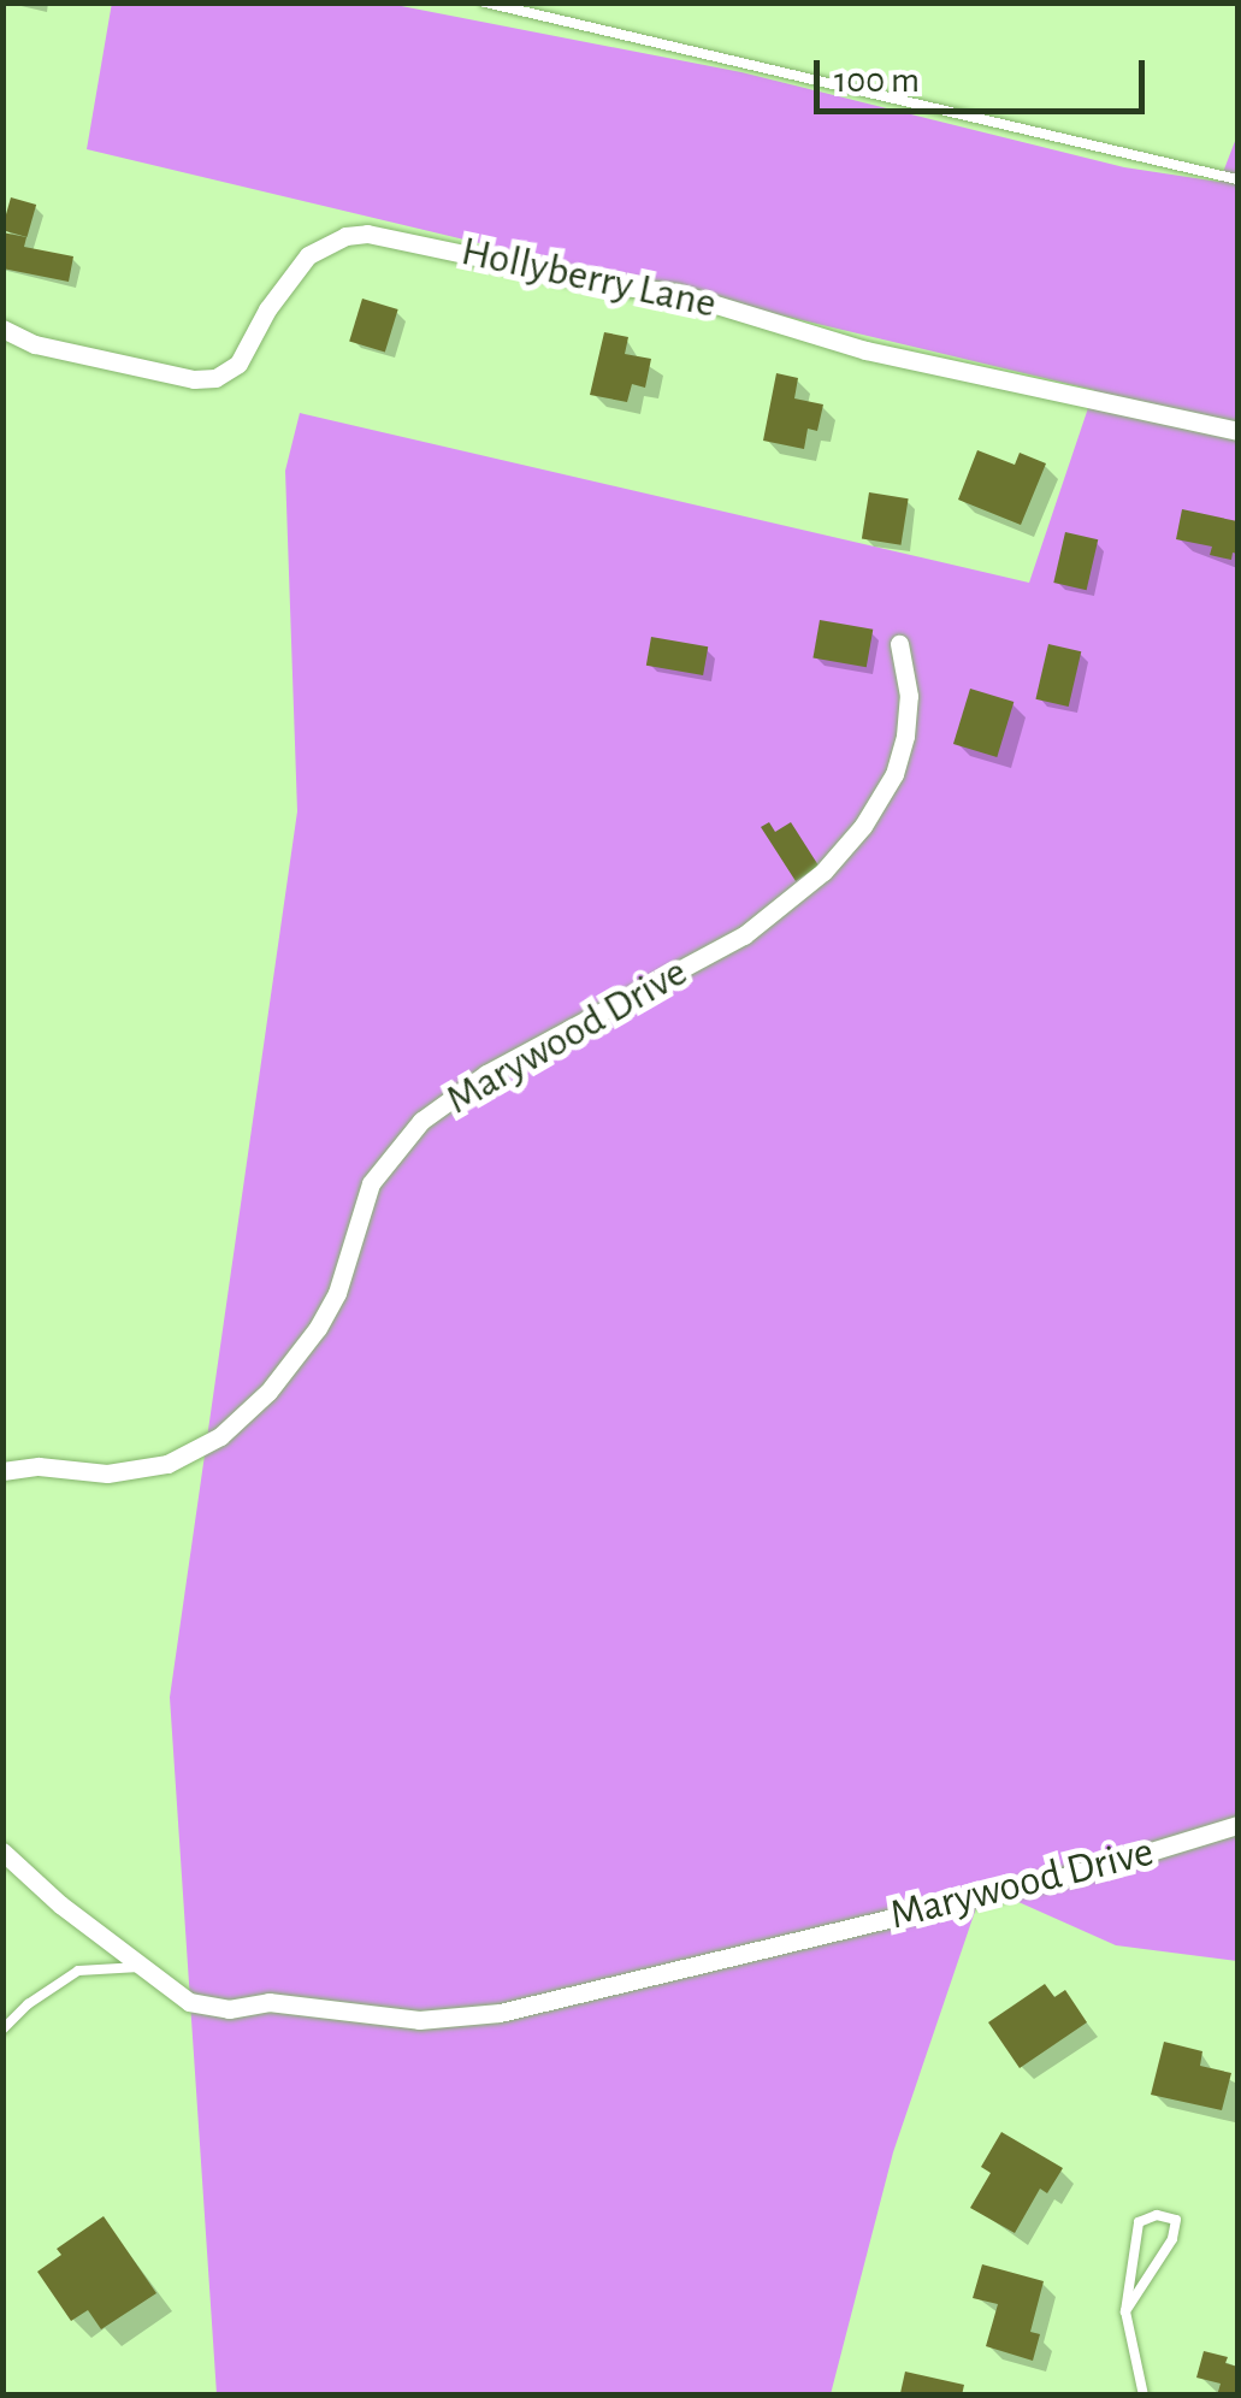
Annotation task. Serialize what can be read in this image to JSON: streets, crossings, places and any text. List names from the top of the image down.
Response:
{
  "streets": {
    "street": ["Hollyberry Lane", "Marywood Drive"]
  },
  "scale_bar": "100 m"
}
